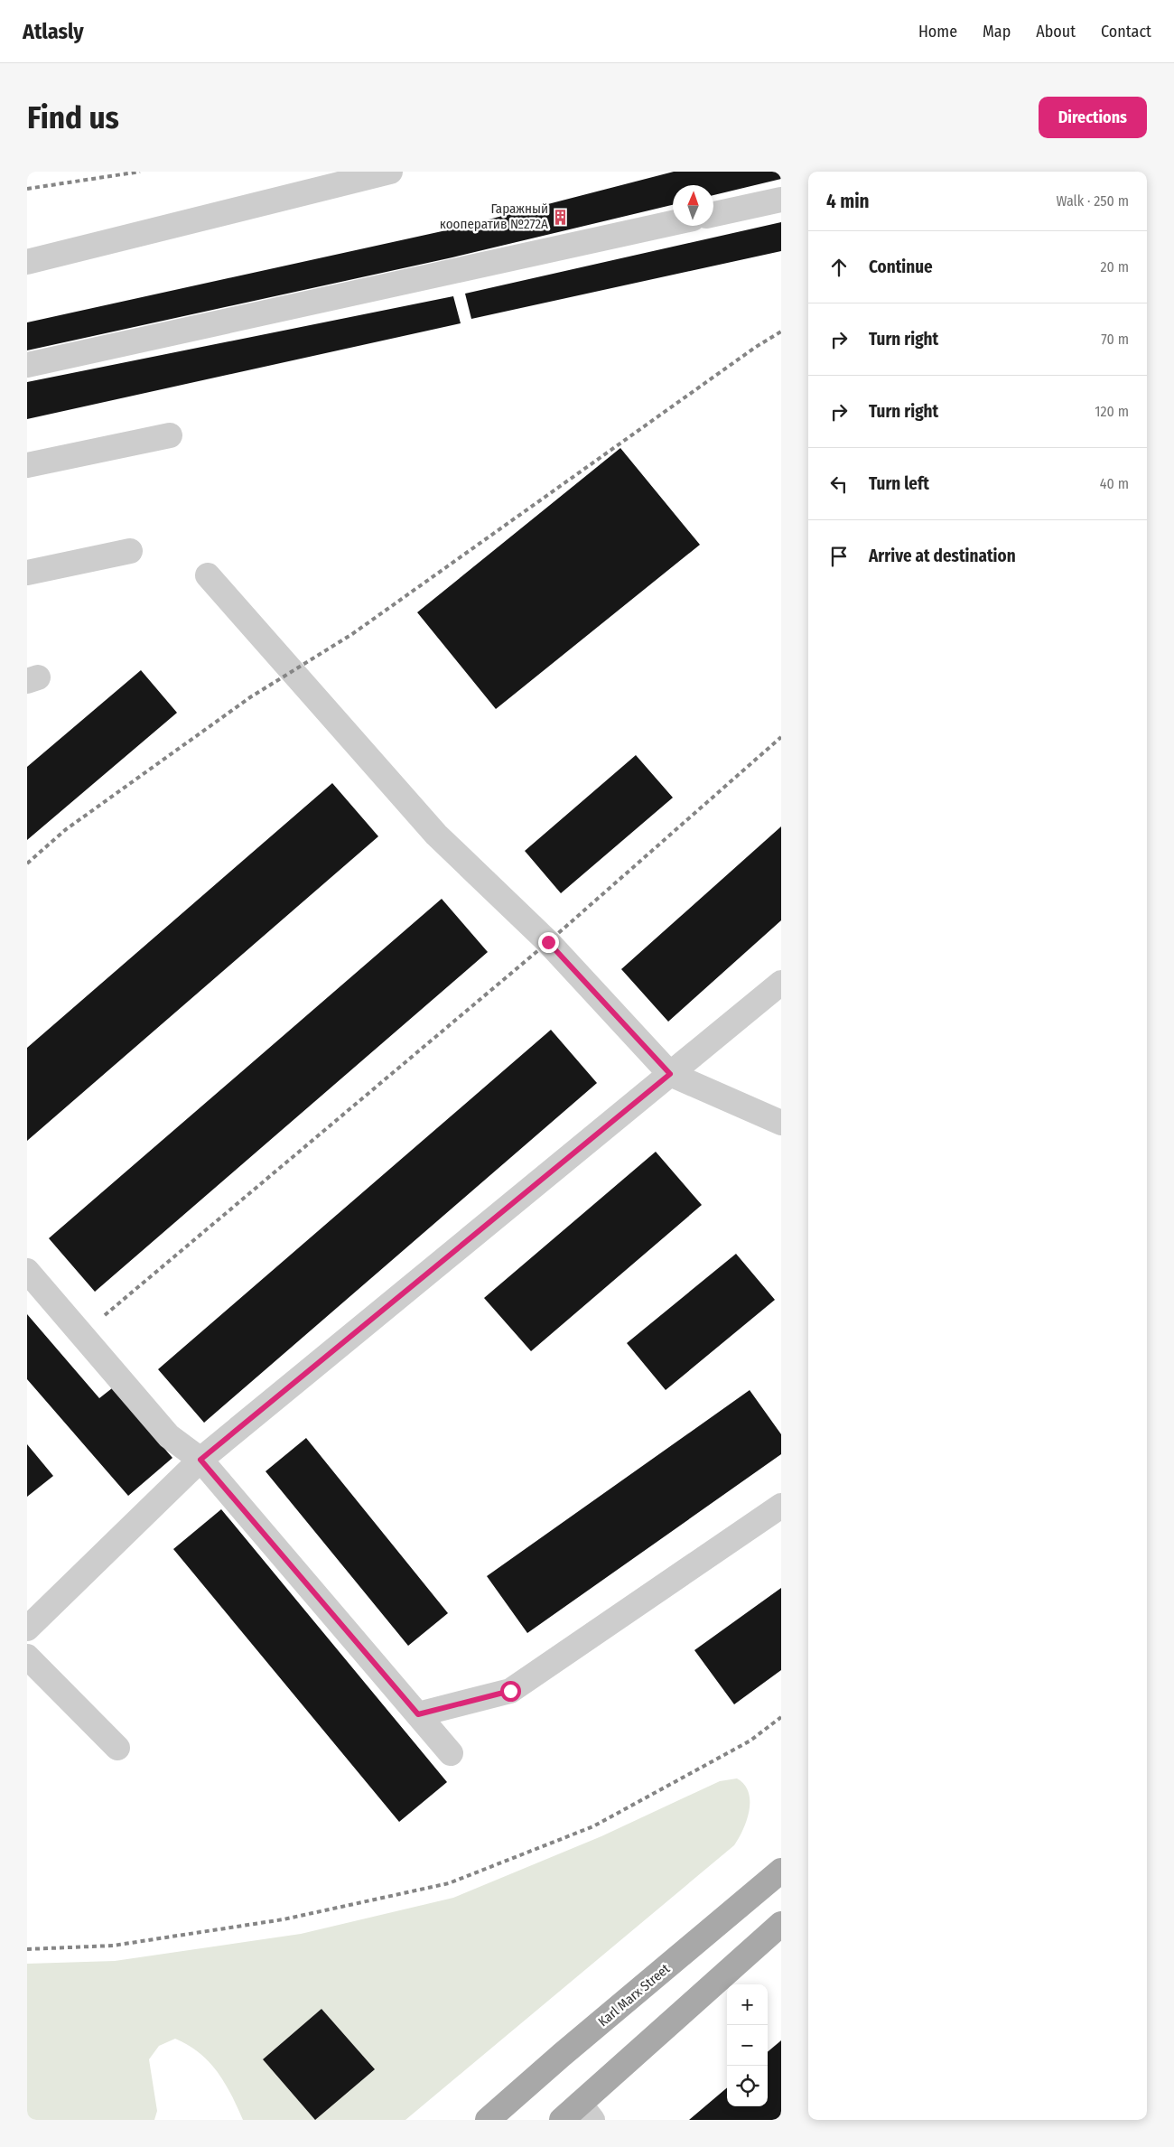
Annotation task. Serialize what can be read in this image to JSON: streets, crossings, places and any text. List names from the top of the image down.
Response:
{
  "streets": {
    "main road": ["Karl Marx Street"]
  },
  "places": {
    "building": ["Гаражный кооператив №272А"]
  },
  "north": "top",
  "page": {
    "header": "Atlasly",
    "nav": [
      "Home",
      "Map",
      "About",
      "Contact"
    ],
    "buttons": "Directions",
    "title": "Find us",
    "heading": ["4 min", "Walk · 250 m"],
    "list": [
      ["Continue", "20 m"],
      ["Turn right", "70 m"],
      ["Turn right", "120 m"],
      ["Turn left", "40 m"],
      "Arrive at destination"
    ],
    "map_buttons": ["+", "−"]
  }
}
